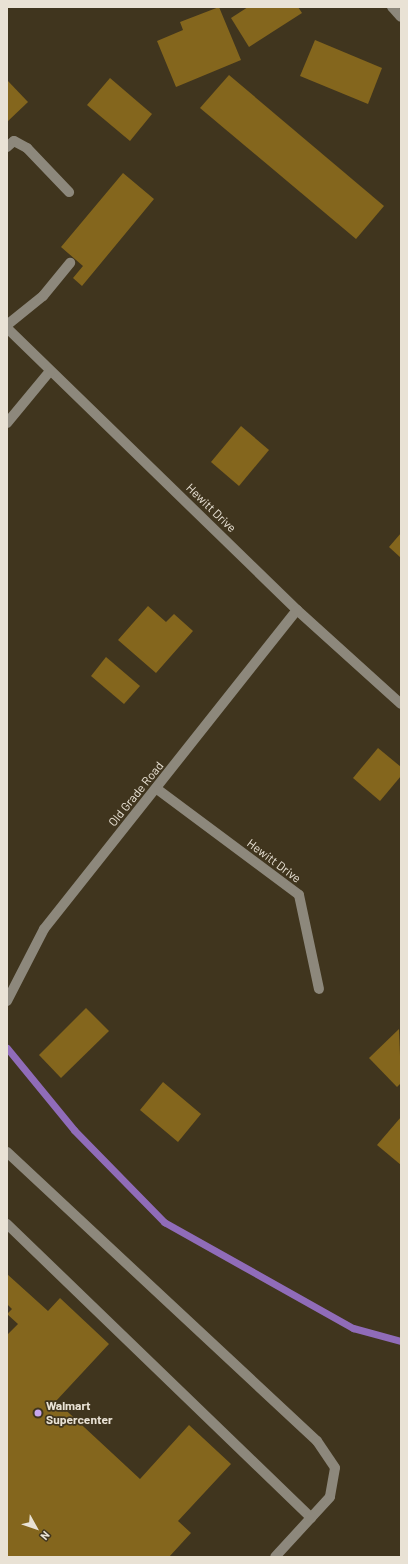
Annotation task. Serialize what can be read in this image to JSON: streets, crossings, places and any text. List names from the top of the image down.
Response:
{
  "streets": {
    "street": ["Hewitt Drive", "Old Grade Road"]
  },
  "crossings": [
    ["Hewitt Drive", "Old Grade Road"]
  ],
  "places": ["Walmart Supercenter"],
  "north": "bottom right"
}
